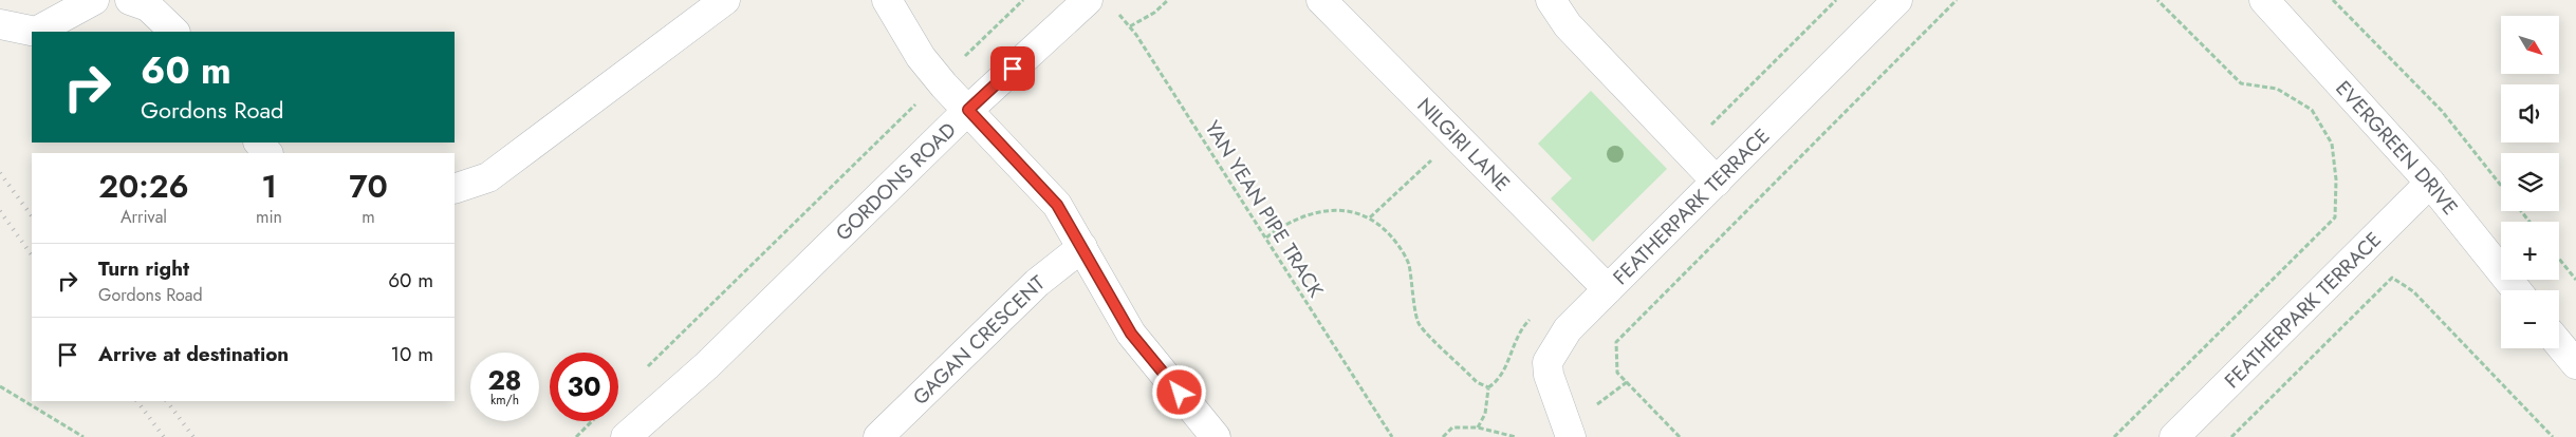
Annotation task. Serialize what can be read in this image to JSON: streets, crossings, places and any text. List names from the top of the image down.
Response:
{
  "streets": {
    "street": [
      "NILGIRI LANE",
      "EVERGREEN DRIVE",
      "GORDONS ROAD",
      "FEATHERPARK TERRACE",
      "GAGAN CRESCENT"
    ],
    "path": ["YAN YEAN PIPE TRACK"]
  },
  "crossings": [
    ["NILGIRI LANE", "FEATHERPARK TERRACE"],
    ["EVERGREEN DRIVE", "FEATHERPARK TERRACE"]
  ],
  "north": "bottom right",
  "page": {
    "map_buttons": ["+", "−"],
    "turn": ["60 m", "Gordons Road"],
    "eta": [
      "20:26",
      "Arrival",
      "1",
      "min",
      "70",
      "m"
    ],
    "list": [
      {
        "name": "Turn right",
        "note": "Gordons Road",
        "value": "60 m"
      },
      {
        "name": "Arrive at destination",
        "value": "10 m"
      }
    ],
    "speed": "28 km/h",
    "limit": "30"
  }
}
